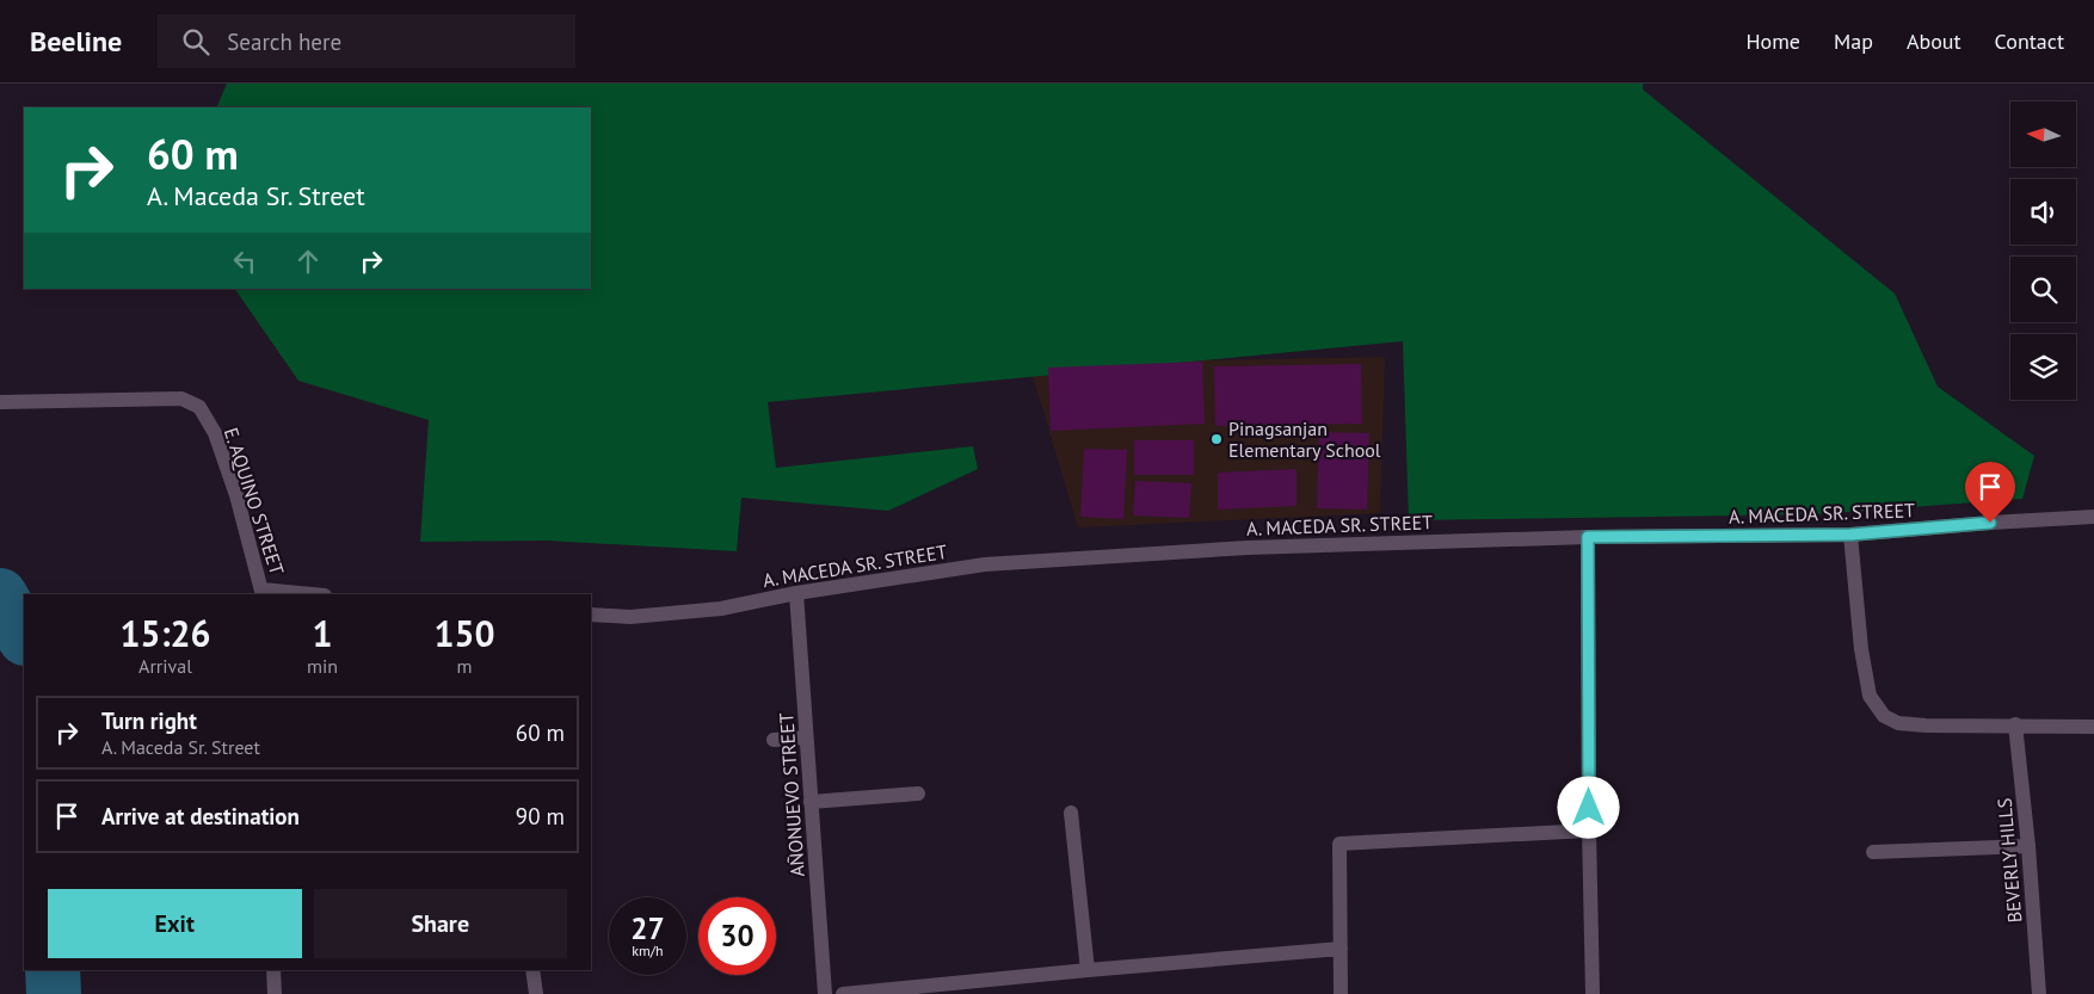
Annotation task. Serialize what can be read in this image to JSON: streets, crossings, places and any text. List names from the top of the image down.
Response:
{
  "streets": {
    "street": [
      "E. AQUINO STREET",
      "A. MACEDA SR. STREET",
      "AÑONUEVO STREET",
      "BEVERLY HILLS"
    ]
  },
  "crossings": [
    ["A. MACEDA SR. STREET", "AÑONUEVO STREET"]
  ],
  "places": ["Pinagsanjan Elementary School"],
  "north": "left",
  "page": {
    "header": "Beeline",
    "search": "Search here",
    "nav": [
      "Home",
      "Map",
      "About",
      "Contact"
    ],
    "turn": ["60 m", "A. Maceda Sr. Street"],
    "eta": [
      "15:26",
      "Arrival",
      "1",
      "min",
      "150",
      "m"
    ],
    "list": [
      {
        "name": "Turn right",
        "note": "A. Maceda Sr. Street",
        "value": "60 m"
      },
      {
        "name": "Arrive at destination",
        "value": "90 m"
      }
    ],
    "buttons": ["Exit", "Share"],
    "speed": "27 km/h",
    "limit": "30"
  }
}
